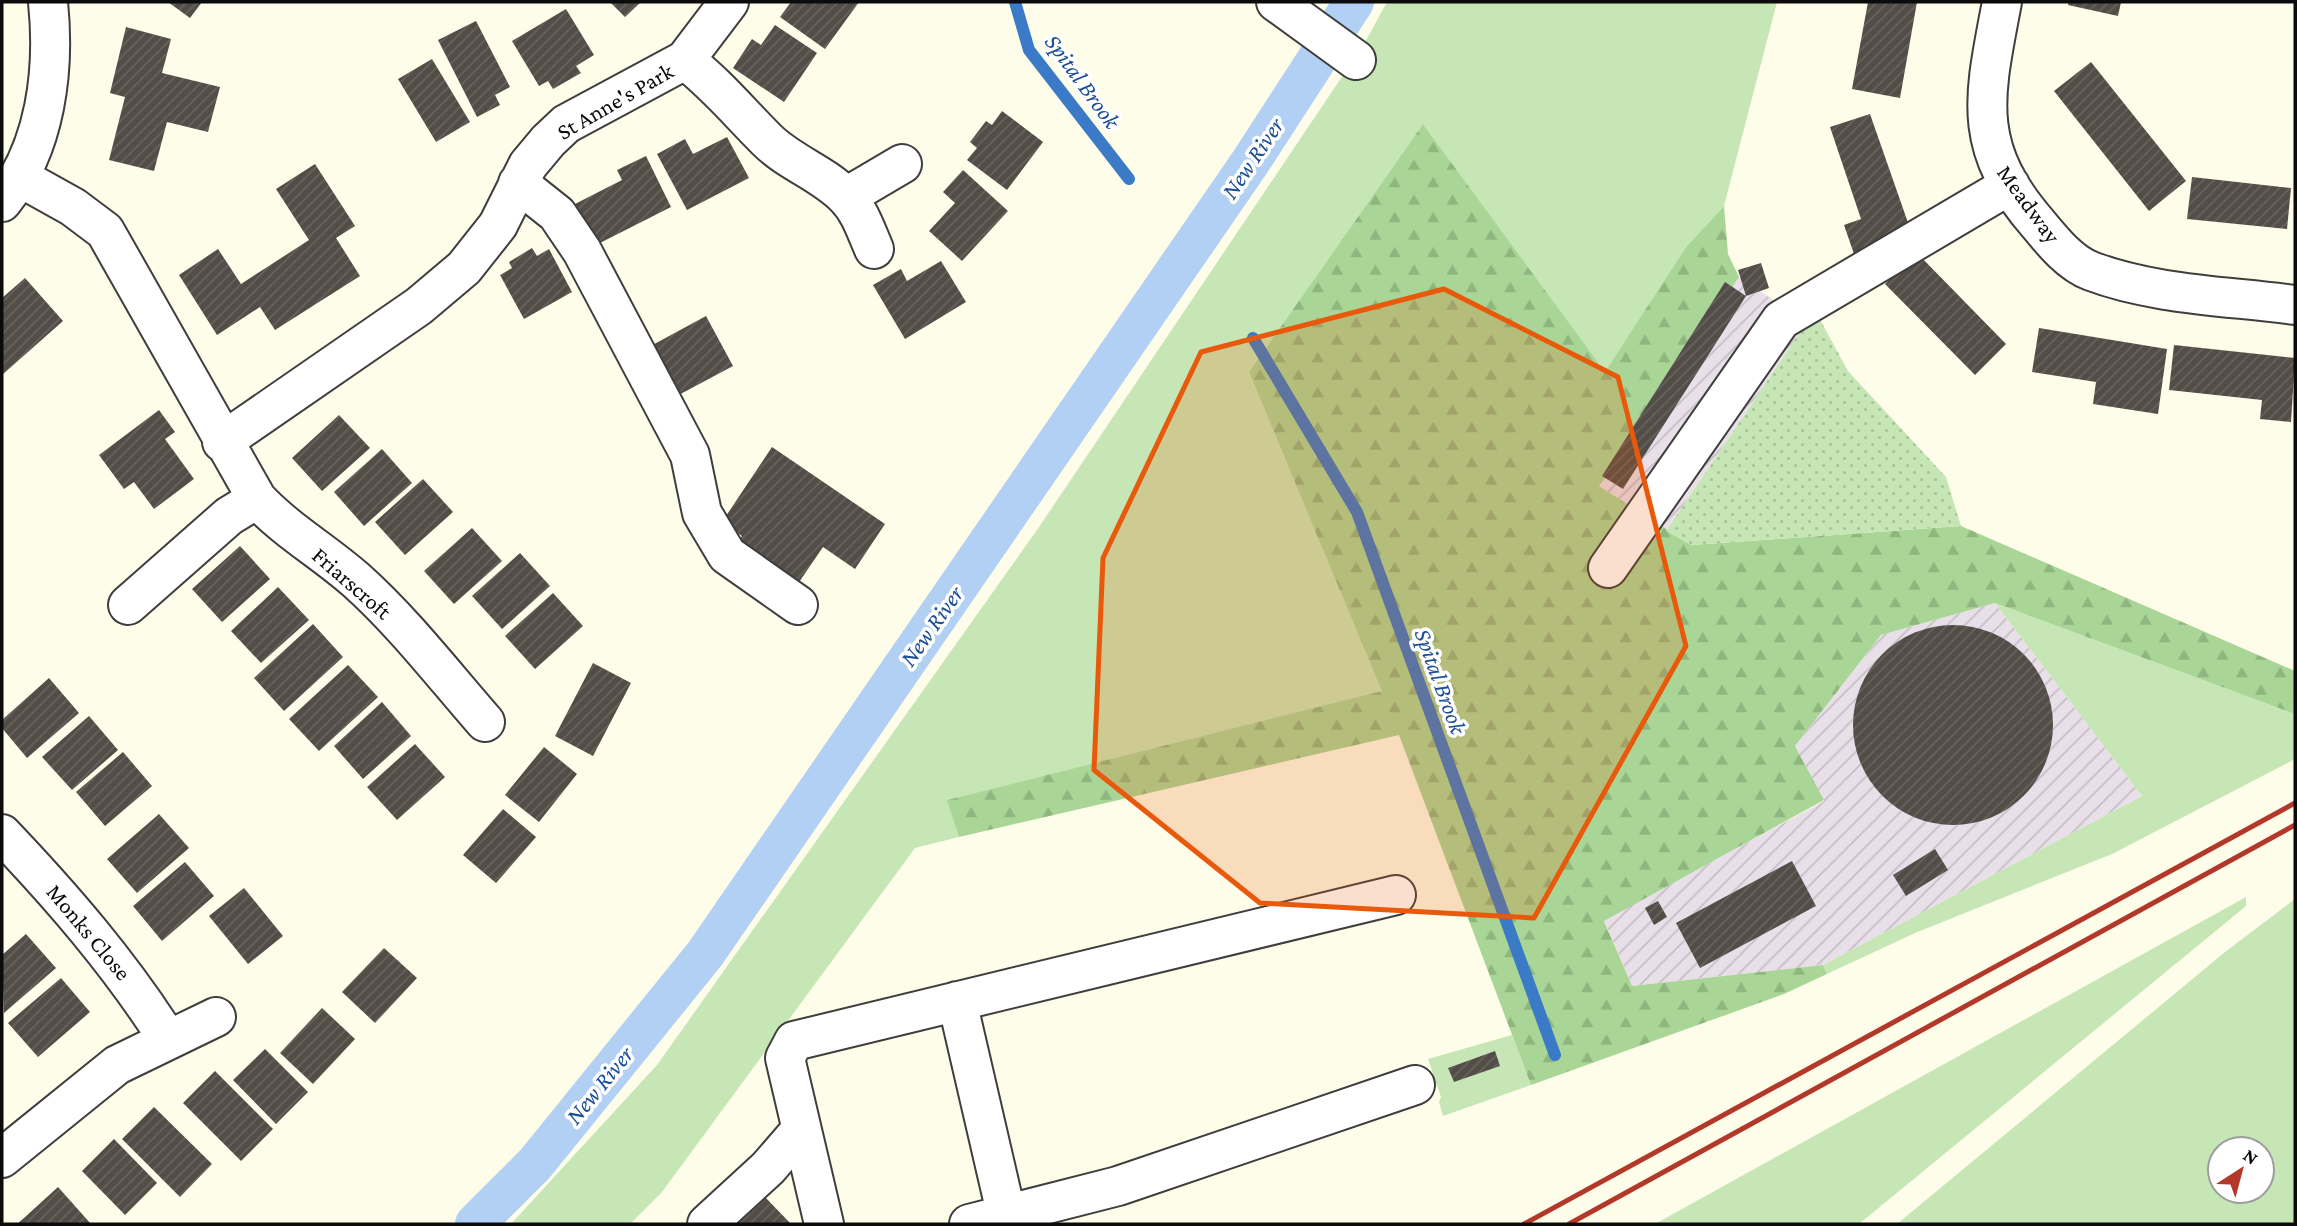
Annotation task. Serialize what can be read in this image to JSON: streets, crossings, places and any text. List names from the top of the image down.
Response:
{
  "streets": {
    "street": [
      "St Anne's Park",
      "Meadway",
      "Friarscroft",
      "Monks Close"
    ]
  },
  "crossings": [
    ["St Anne's Park", "Friarscroft"]
  ],
  "water": ["Spital Brook", "New River"],
  "north": "top right"
}
